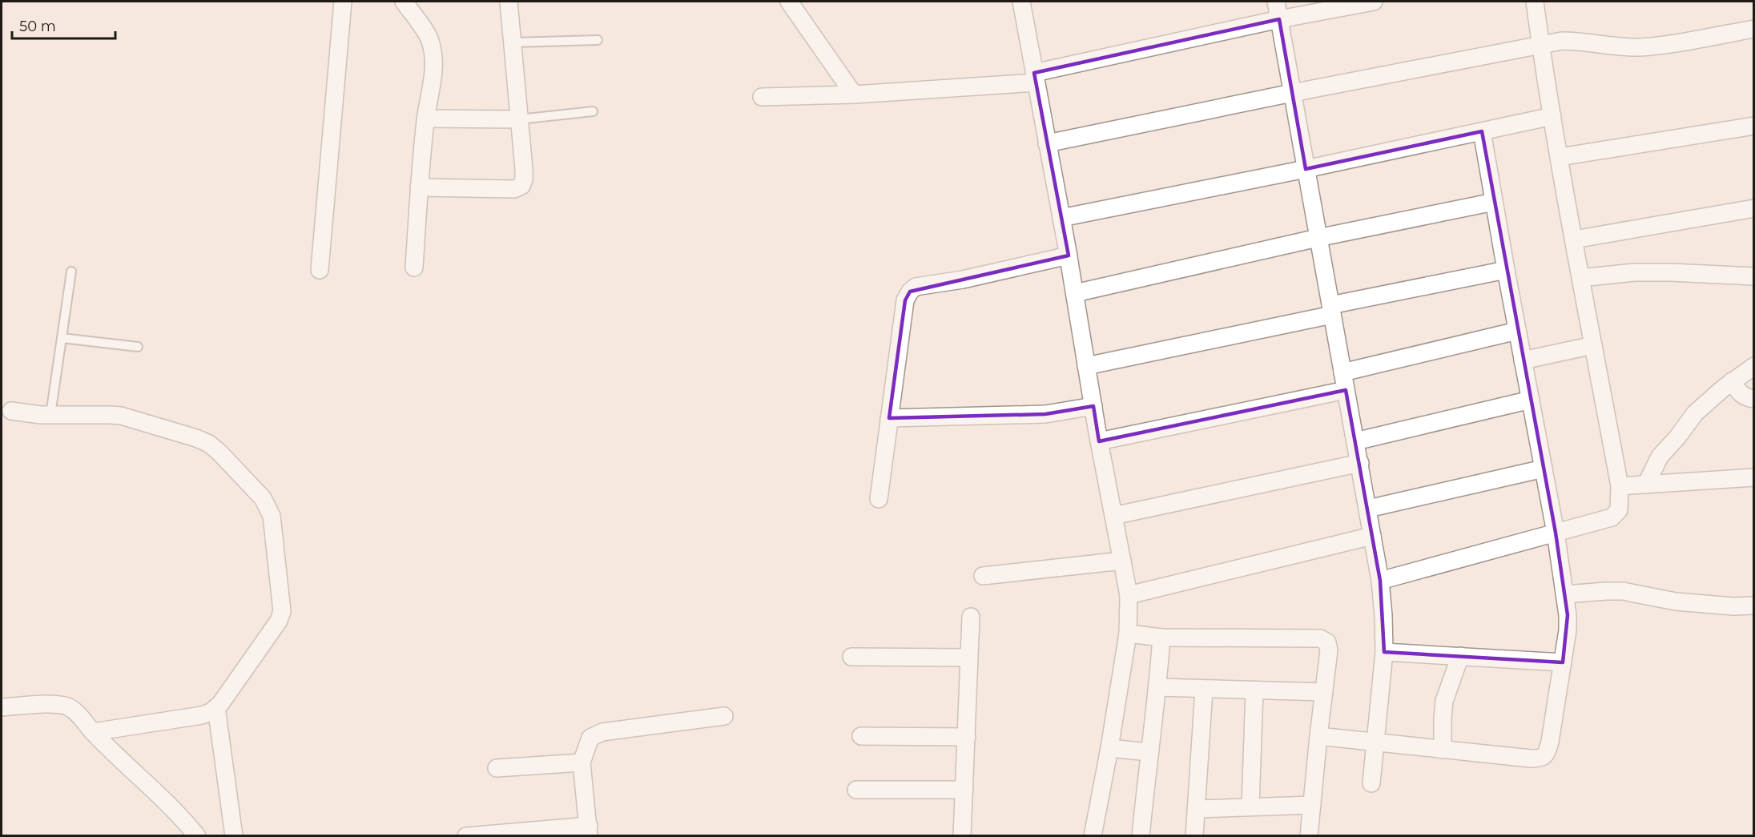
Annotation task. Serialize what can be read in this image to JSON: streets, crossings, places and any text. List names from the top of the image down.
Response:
{
  "scale_bar": "50 m"
}
